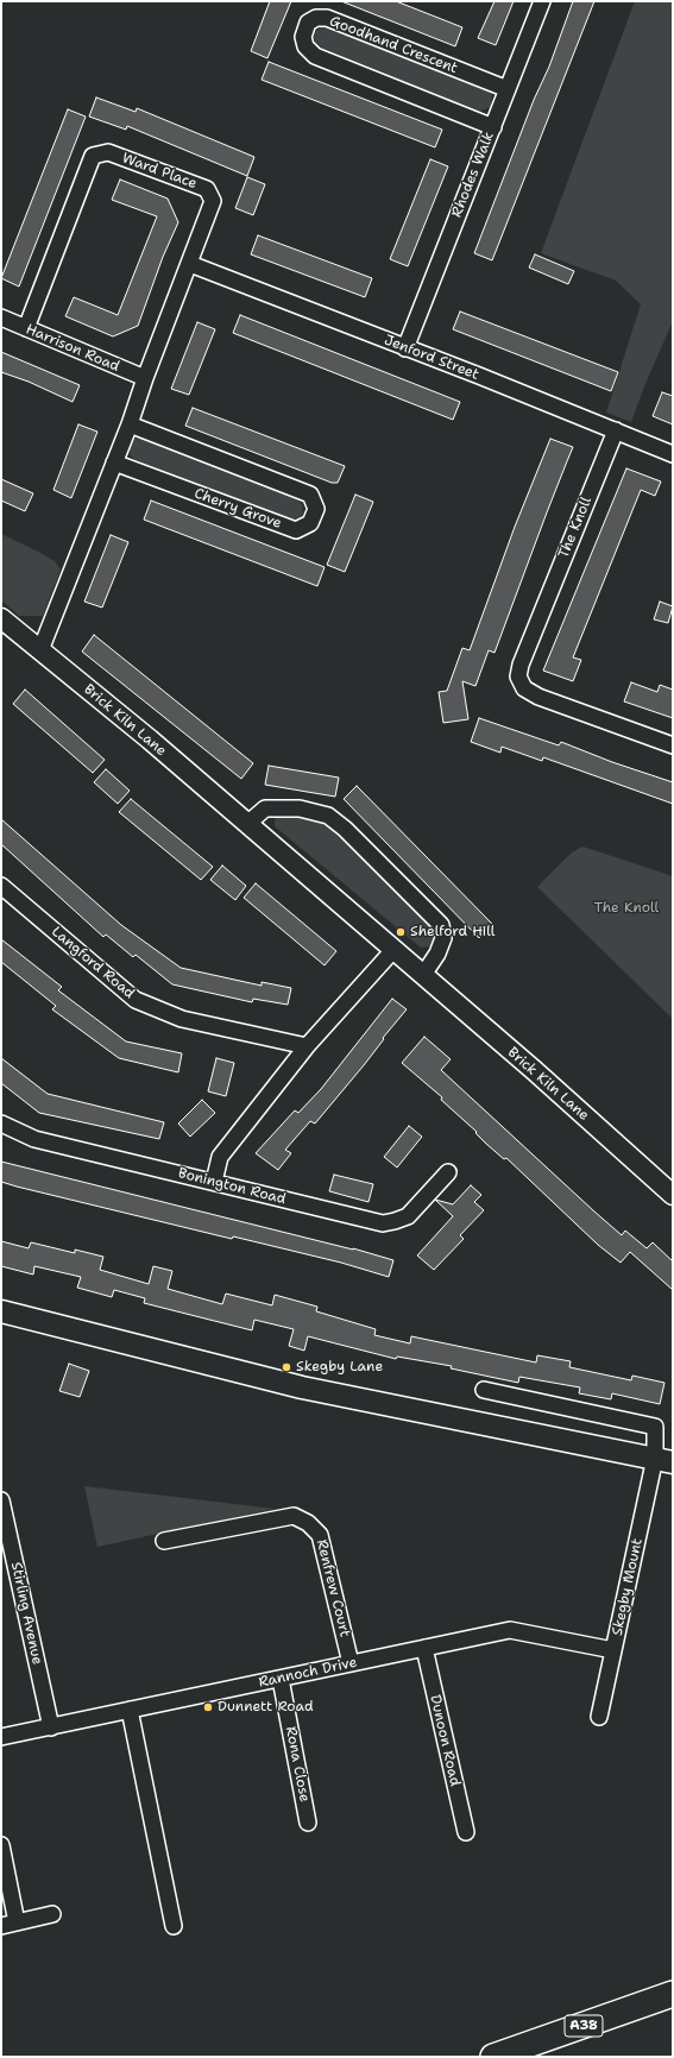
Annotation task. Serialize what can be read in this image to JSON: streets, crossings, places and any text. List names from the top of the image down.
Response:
{
  "streets": {
    "highway": ["A38"],
    "street": [
      "Goodhand Crescent",
      "Ward Place",
      "Rhodes Walk",
      "Harrison Road",
      "Jenford Street",
      "Cherry Grove",
      "The Knoll",
      "Brick Kiln Lane",
      "Langford Road",
      "Bonington Road",
      "Skegby Mount",
      "Renfrew Court",
      "Stirling Avenue",
      "Rannoch Drive",
      "Dunoon Road",
      "Rona Close"
    ]
  },
  "crossings": [
    ["Goodhand Crescent", "Rhodes Walk"],
    ["Ward Place", "Harrison Road"],
    ["Ward Place", "Jenford Street"],
    ["Rhodes Walk", "Jenford Street"],
    ["Jenford Street", "The Knoll"],
    ["Skegby Mount", "Rannoch Drive"],
    ["Renfrew Court", "Rannoch Drive"],
    ["Stirling Avenue", "Rannoch Drive"],
    ["Rannoch Drive", "Dunoon Road"],
    ["Rannoch Drive", "Rona Close"]
  ],
  "parks": ["The Knoll"],
  "places": ["Shelford Hill", "Skegby Lane", "Dunnett Road"]
}
